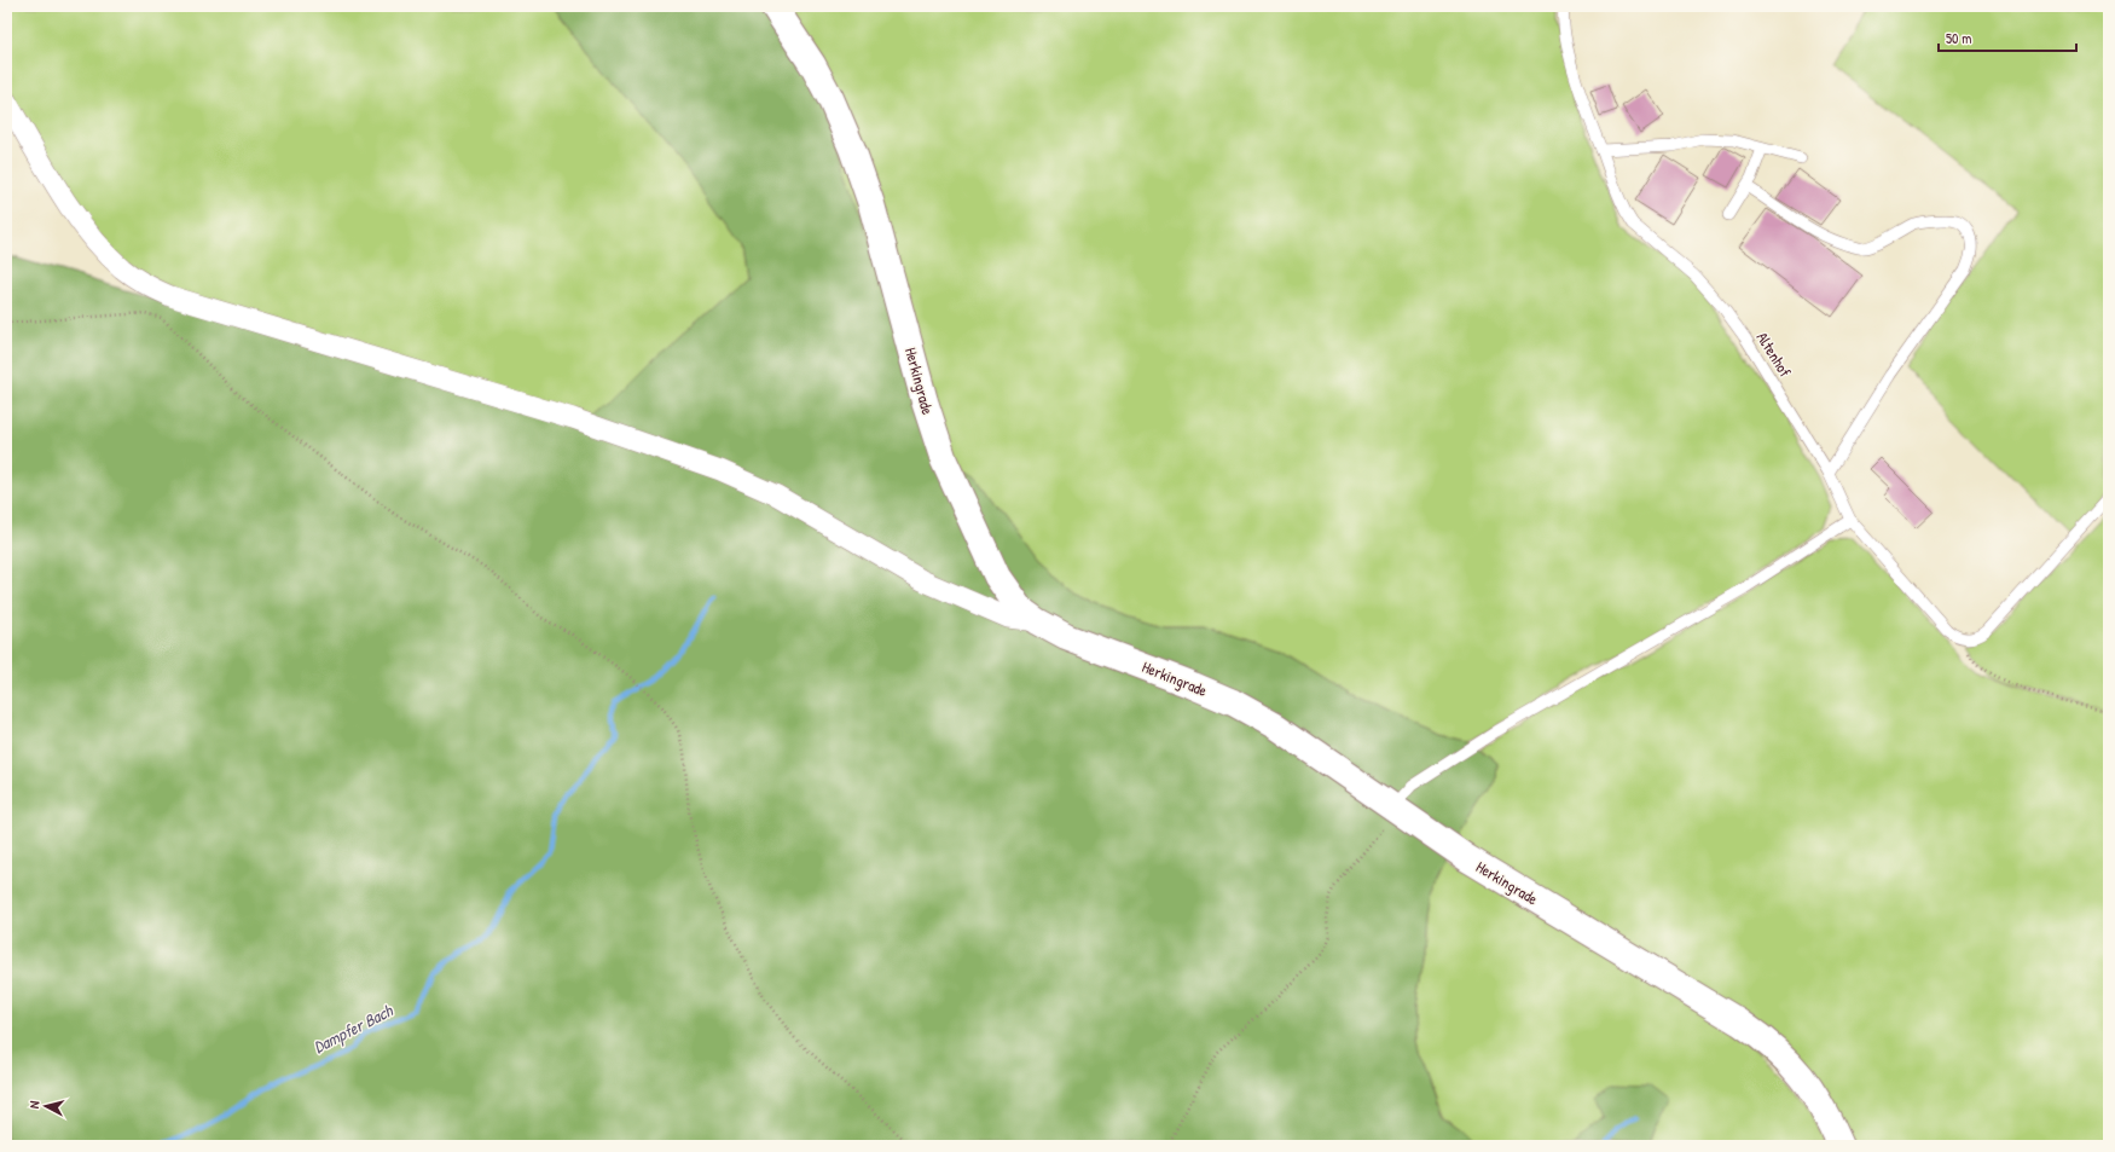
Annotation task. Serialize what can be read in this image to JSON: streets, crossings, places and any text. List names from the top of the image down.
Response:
{
  "streets": {
    "main road": ["Herkingrade"],
    "lane": ["Altenhof"]
  },
  "water": ["Dampfer Bach"],
  "scale_bar": "50 m",
  "north": "left"
}
